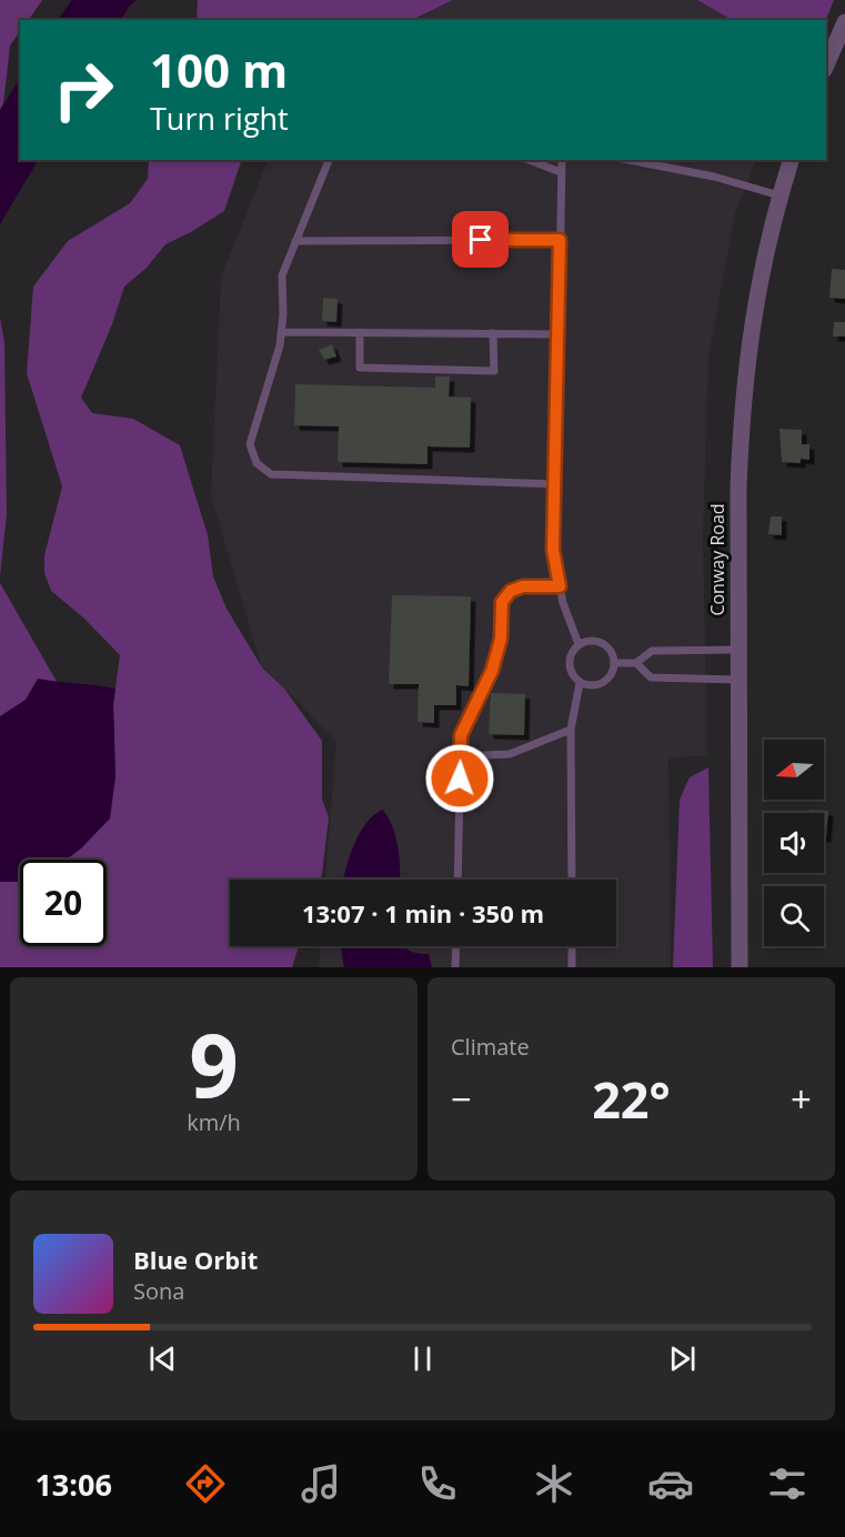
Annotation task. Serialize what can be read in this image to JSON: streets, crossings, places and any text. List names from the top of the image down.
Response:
{
  "streets": {
    "street": ["Conway Road"]
  },
  "north": "left",
  "page": {
    "turn": ["100 m", "Turn right"],
    "limit": "20",
    "trip": "13:07 · 1 min · 350 m",
    "tile": [
      ["9", "km/h"],
      "Climate"
    ],
    "heat": ["−", "22°", "+"],
    "song": ["Blue Orbit", "Sona"],
    "tabs": "13:06"
  }
}
